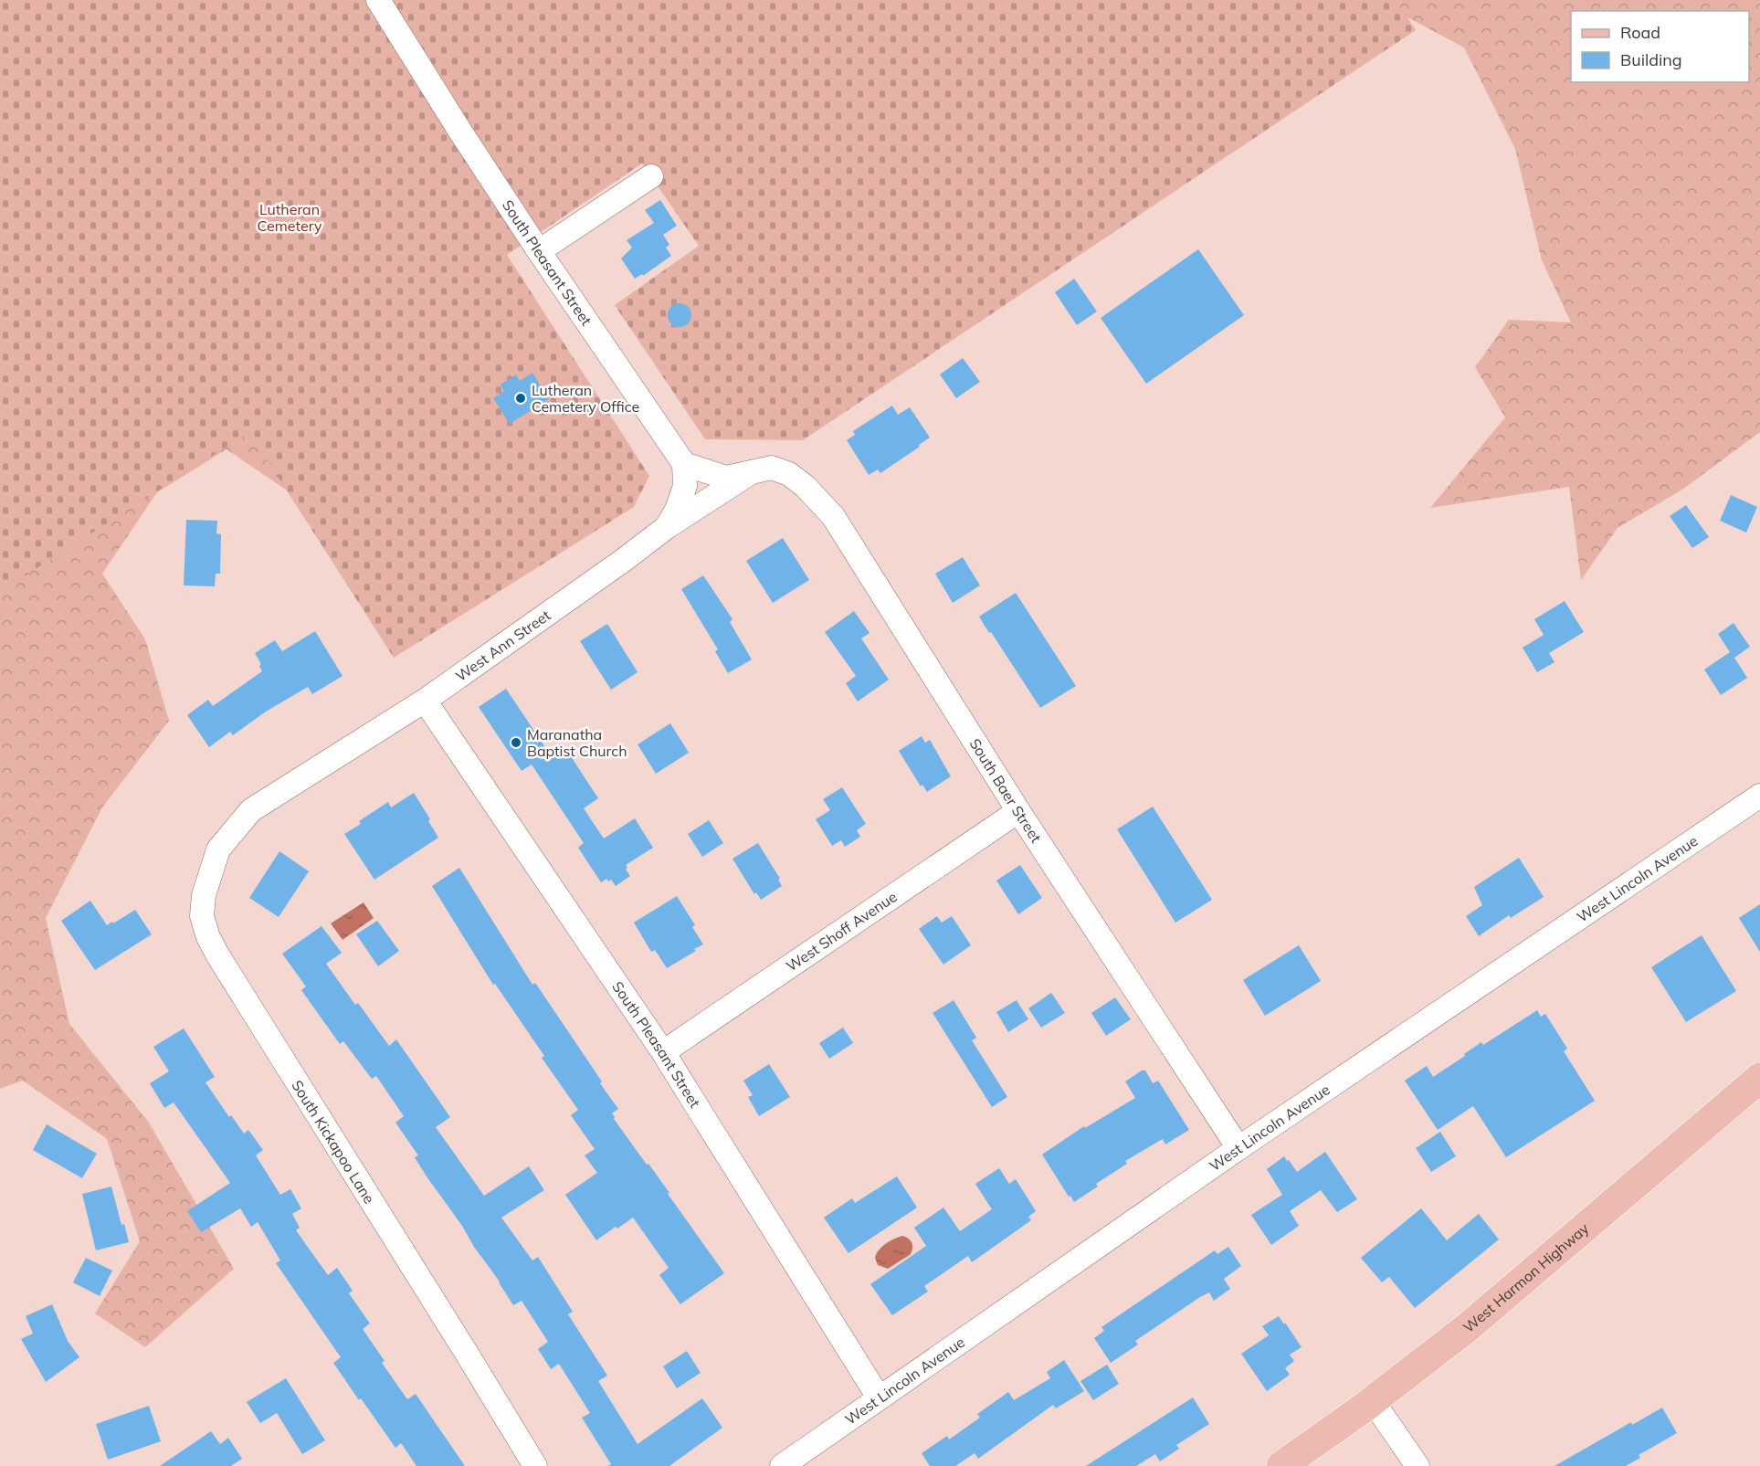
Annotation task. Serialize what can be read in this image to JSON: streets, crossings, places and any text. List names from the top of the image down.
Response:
{
  "streets": {
    "main road": ["West Harmon Highway"],
    "street": [
      "South Pleasant Street",
      "West Ann Street",
      "South Baer Street",
      "West Lincoln Avenue",
      "West Shoff Avenue",
      "South Kickapoo Lane"
    ]
  },
  "crossings": [
    ["South Pleasant Street", "West Ann Street"],
    ["South Pleasant Street", "West Lincoln Avenue"],
    ["South Pleasant Street", "West Shoff Avenue"],
    ["West Ann Street", "South Baer Street"],
    ["West Ann Street", "South Kickapoo Lane"],
    ["South Baer Street", "West Lincoln Avenue"],
    ["South Baer Street", "West Shoff Avenue"]
  ],
  "parks": ["Lutheran Cemetery"],
  "places": ["Lutheran Cemetery Office", "Maranatha Baptist Church"],
  "legend": ["Road", "Building"]
}
